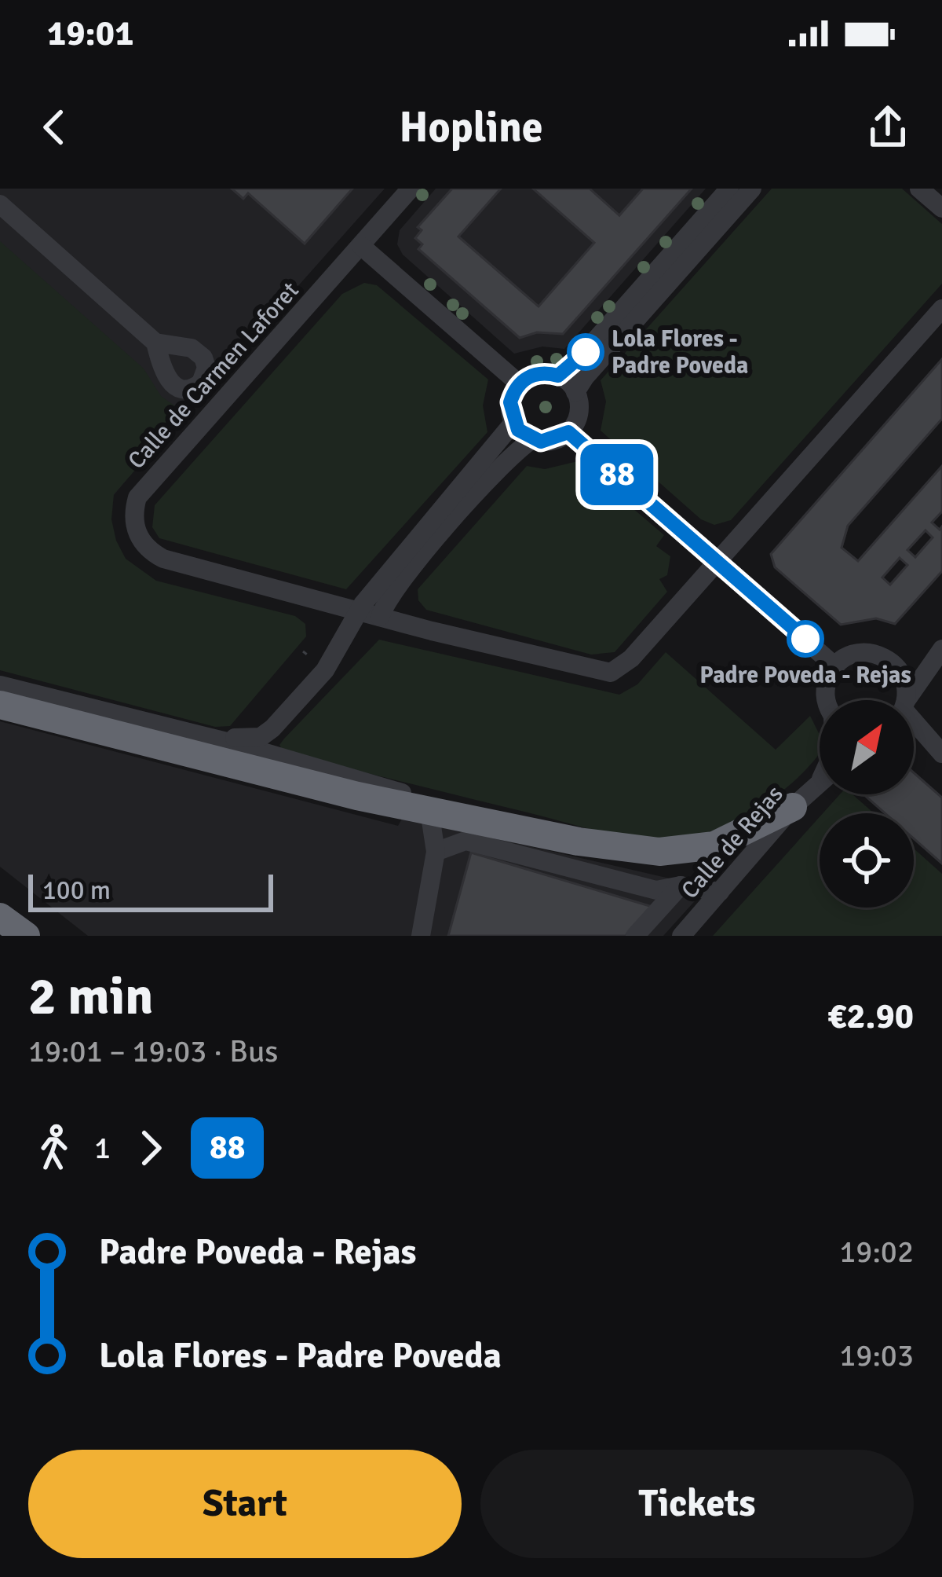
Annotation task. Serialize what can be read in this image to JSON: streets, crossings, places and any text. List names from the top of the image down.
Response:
{
  "streets": {
    "street": ["Calle de Carmen Laforet", "Calle de Rejas"]
  },
  "places": ["Lola Flores - Padre Poveda", "Padre Poveda - Rejas"],
  "lines": ["bus line 88"],
  "scale_bar": "100 m",
  "north": "top right",
  "page": {
    "status": "19:01",
    "header": "Hopline",
    "on_map": "88",
    "scale": "100 m",
    "heading": ["2 min", "19:01 – 19:03 · Bus", "€2.90"],
    "legs": ["1", "88"],
    "list": [
      {
        "name": "Padre Poveda - Rejas",
        "value": "19:02"
      },
      {
        "name": "Lola Flores - Padre Poveda",
        "value": "19:03"
      }
    ],
    "buttons": ["Start", "Tickets"]
  }
}
